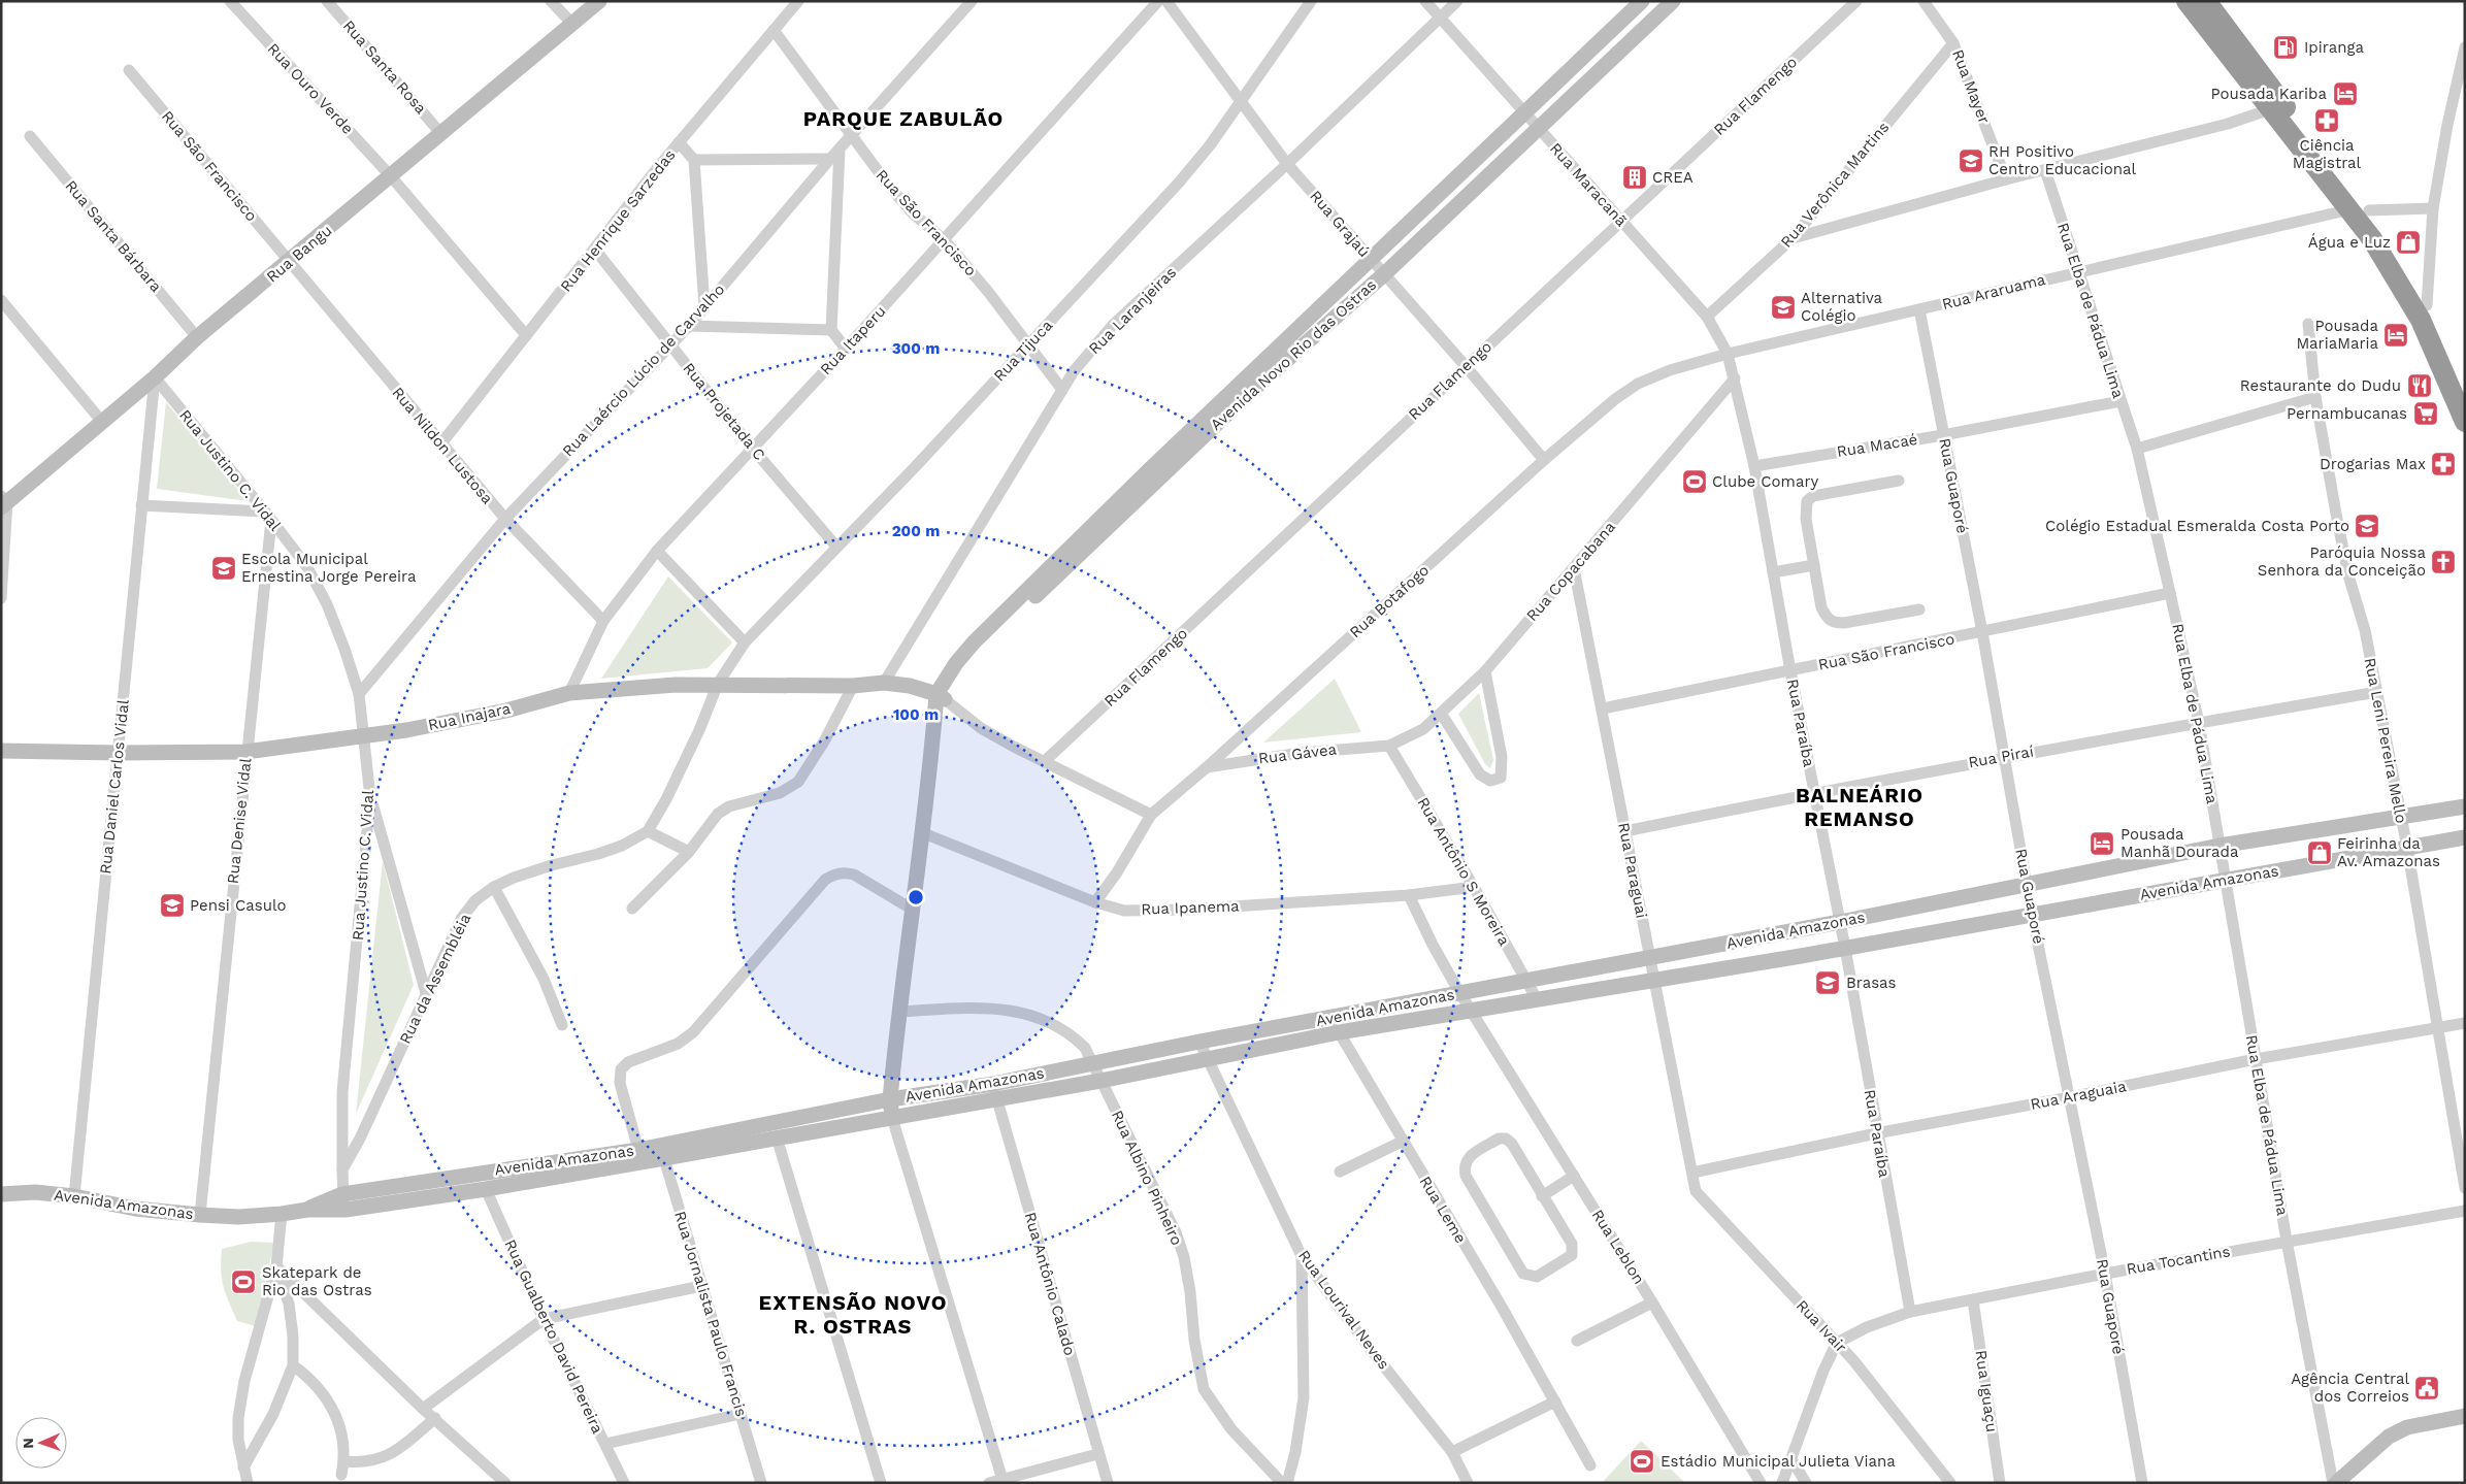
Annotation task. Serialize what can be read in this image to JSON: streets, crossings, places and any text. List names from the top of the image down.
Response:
{
  "streets": {
    "street": [
      "Rua Santa Rosa",
      "Rua Mayer",
      "Rua Ouro Verde",
      "Rua Flamengo",
      "Rua São Francisco",
      "Rua Maracanã",
      "Rua Verônica Martins",
      "Rua Henrique Sarzedas",
      "Rua Grajaú",
      "Rua Santa Bárbara",
      "Rua Bangu",
      "Rua Araruama",
      "Rua Laranjeiras",
      "Rua Elba de Pádua Lima",
      "Rua Itaperu",
      "Rua Tijuca",
      "Avenida Novo Rio das Ostras",
      "Rua Laércio Lúcio de Carvalho",
      "Rua Projetada C",
      "Rua Nildon Lustosa",
      "Rua Macaé",
      "Rua Justino C. Vidal",
      "Rua Guaporé",
      "Rua Copacabana",
      "Rua Botafogo",
      "Rua Inajara",
      "Rua Paraíba",
      "Rua Leni Pereira Mello",
      "Rua Gávea",
      "Rua Piraí",
      "Rua Daniel Carlos Vidal",
      "Rua Denise Vidal",
      "Rua Paraguai",
      "Rua Antônio S Moreira",
      "Avenida Amazonas",
      "Rua Ipanema",
      "Rua da Assembléia",
      "Rua Araguaia",
      "Rua Albino Pinheiro",
      "Rua Leme",
      "Rua Leblon",
      "Rua Tocantins",
      "Rua Antônio Calado",
      "Rua Lourival Neves",
      "Rua Jornalista Paulo Francis",
      "Rua Ivair",
      "Rua Gualberto David Pereira",
      "Rua Iguaçu"
    ]
  },
  "crossings": [
    ["Rua Santa Rosa", "Rua Bangu"],
    ["Rua Mayer", "Rua Verônica Martins"],
    ["Rua Ouro Verde", "Rua Henrique Sarzedas"],
    ["Rua Ouro Verde", "Rua Bangu"],
    ["Rua Flamengo", "Rua Maracanã"],
    ["Rua Flamengo", "Rua Grajaú"],
    ["Rua São Francisco", "Rua Henrique Sarzedas"],
    ["Rua São Francisco", "Rua Bangu"],
    ["Rua São Francisco", "Rua Laranjeiras"],
    ["Rua São Francisco", "Rua Elba de Pádua Lima"],
    ["Rua São Francisco", "Rua Itaperu"],
    ["Rua São Francisco", "Rua Tijuca"],
    ["Rua São Francisco", "Rua Laércio Lúcio de Carvalho"],
    ["Rua São Francisco", "Rua Nildon Lustosa"],
    ["Rua São Francisco", "Rua Guaporé"],
    ["Rua São Francisco", "Rua Paraíba"],
    ["Rua São Francisco", "Rua Paraguai"],
    ["Rua Maracanã", "Rua Verônica Martins"],
    ["Rua Maracanã", "Rua Araruama"],
    ["Rua Maracanã", "Rua Laranjeiras"],
    ["Rua Maracanã", "Avenida Novo Rio das Ostras"],
    ["Rua Maracanã", "Rua Copacabana"],
    ["Rua Maracanã", "Rua Botafogo"],
    ["Rua Maracanã", "Rua Paraíba"],
    ["Rua Henrique Sarzedas", "Rua Projetada C"],
    ["Rua Henrique Sarzedas", "Rua Nildon Lustosa"],
    ["Rua Grajaú", "Rua Laranjeiras"],
    ["Rua Grajaú", "Rua Tijuca"],
    ["Rua Grajaú", "Avenida Novo Rio das Ostras"],
    ["Rua Grajaú", "Rua Botafogo"],
    ["Rua Santa Bárbara", "Rua Bangu"],
    ["Rua Bangu", "Rua Nildon Lustosa"],
    ["Rua Bangu", "Rua Justino C. Vidal"],
    ["Rua Bangu", "Rua Daniel Carlos Vidal"],
    ["Rua Araruama", "Rua Elba de Pádua Lima"],
    ["Rua Araruama", "Rua Guaporé"],
    ["Rua Araruama", "Rua Botafogo"],
    ["Rua Laranjeiras", "Rua Inajara"],
    ["Rua Elba de Pádua Lima", "Rua Macaé"],
    ["Rua Elba de Pádua Lima", "Rua Piraí"],
    ["Rua Elba de Pádua Lima", "Avenida Amazonas"],
    ["Rua Elba de Pádua Lima", "Rua Araguaia"],
    ["Rua Elba de Pádua Lima", "Rua Tocantins"],
    ["Rua Itaperu", "Rua Projetada C"],
    ["Rua Itaperu", "Rua Nildon Lustosa"],
    ["Rua Itaperu", "Rua Inajara"],
    ["Rua Tijuca", "Rua Projetada C"],
    ["Rua Tijuca", "Rua Inajara"],
    ["Avenida Novo Rio das Ostras", "Rua Inajara"],
    ["Avenida Novo Rio das Ostras", "Avenida Amazonas"],
    ["Avenida Novo Rio das Ostras", "Rua Ipanema"],
    ["Avenida Novo Rio das Ostras", "Rua Albino Pinheiro"],
    ["Rua Laércio Lúcio de Carvalho", "Rua Projetada C"],
    ["Rua Laércio Lúcio de Carvalho", "Rua Nildon Lustosa"],
    ["Rua Laércio Lúcio de Carvalho", "Rua Justino C. Vidal"],
    ["Rua Macaé", "Rua Guaporé"],
    ["Rua Macaé", "Rua Paraíba"],
    ["Rua Justino C. Vidal", "Rua Inajara"],
    ["Rua Justino C. Vidal", "Rua Daniel Carlos Vidal"],
    ["Rua Justino C. Vidal", "Rua Denise Vidal"],
    ["Rua Justino C. Vidal", "Rua da Assembléia"],
    ["Rua Guaporé", "Rua Piraí"],
    ["Rua Guaporé", "Avenida Amazonas"],
    ["Rua Guaporé", "Rua Araguaia"],
    ["Rua Guaporé", "Rua Tocantins"],
    ["Rua Copacabana", "Rua Paraíba"],
    ["Rua Copacabana", "Rua Gávea"],
    ["Rua Copacabana", "Rua Paraguai"],
    ["Rua Copacabana", "Rua Antônio S Moreira"],
    ["Rua Botafogo", "Rua Gávea"],
    ["Rua Botafogo", "Rua Ipanema"],
    ["Rua Inajara", "Rua Daniel Carlos Vidal"],
    ["Rua Inajara", "Rua Denise Vidal"],
    ["Rua Paraíba", "Rua Piraí"],
    ["Rua Paraíba", "Avenida Amazonas"],
    ["Rua Paraíba", "Rua Araguaia"],
    ["Rua Paraíba", "Rua Tocantins"],
    ["Rua Leni Pereira Mello", "Rua Piraí"],
    ["Rua Leni Pereira Mello", "Avenida Amazonas"],
    ["Rua Leni Pereira Mello", "Rua Araguaia"],
    ["Rua Gávea", "Rua Antônio S Moreira"],
    ["Rua Piraí", "Rua Paraguai"],
    ["Rua Daniel Carlos Vidal", "Avenida Amazonas"],
    ["Rua Denise Vidal", "Avenida Amazonas"],
    ["Rua Paraguai", "Avenida Amazonas"],
    ["Rua Paraguai", "Rua Araguaia"],
    ["Rua Paraguai", "Rua Ivair"],
    ["Rua Antônio S Moreira", "Avenida Amazonas"],
    ["Rua Antônio S Moreira", "Rua Ipanema"],
    ["Avenida Amazonas", "Rua da Assembléia"],
    ["Avenida Amazonas", "Rua Albino Pinheiro"],
    ["Avenida Amazonas", "Rua Leme"],
    ["Avenida Amazonas", "Rua Leblon"],
    ["Avenida Amazonas", "Rua Antônio Calado"],
    ["Avenida Amazonas", "Rua Lourival Neves"],
    ["Avenida Amazonas", "Rua Jornalista Paulo Francis"],
    ["Avenida Amazonas", "Rua Gualberto David Pereira"],
    ["Rua Araguaia", "Rua Ivair"],
    ["Rua Tocantins", "Rua Ivair"],
    ["Rua Tocantins", "Rua Iguaçu"]
  ],
  "districts": ["PARQUE ZABULÃO", "BALNEÁRIO REMANSO", "EXTENSÃO NOVO R. OSTRAS"],
  "places": {
    "fuel station": ["Ipiranga"],
    "hotel": ["Pousada Kariba", "Pousada MariaMaria", "Pousada Manhã Dourada"],
    "pharmacy": ["Ciência Magistral", "Drogarias Max"],
    "school or university": [
      "RH Positivo Centro Educacional",
      "Alternativa Colégio",
      "Colégio Estadual Esmeralda Costa Porto",
      "Escola Municipal Ernestina Jorge Pereira",
      "Pensi Casulo",
      "Brasas"
    ],
    "building": ["CREA"],
    "shop": ["Água e Luz", "Feirinha da Av. Amazonas"],
    "restaurant": ["Restaurante do Dudu"],
    "supermarket": ["Pernambucanas"],
    "sports": ["Clube Comary", "Skatepark de Rio das Ostras", "Estádio Municipal Julieta Viana"],
    "church": ["Paróquia Nossa Senhora da Conceição"],
    "public building": ["Agência Central dos Correios"]
  },
  "north": "left",
  "rings": ["300 m", "200 m", "100 m"]
}
